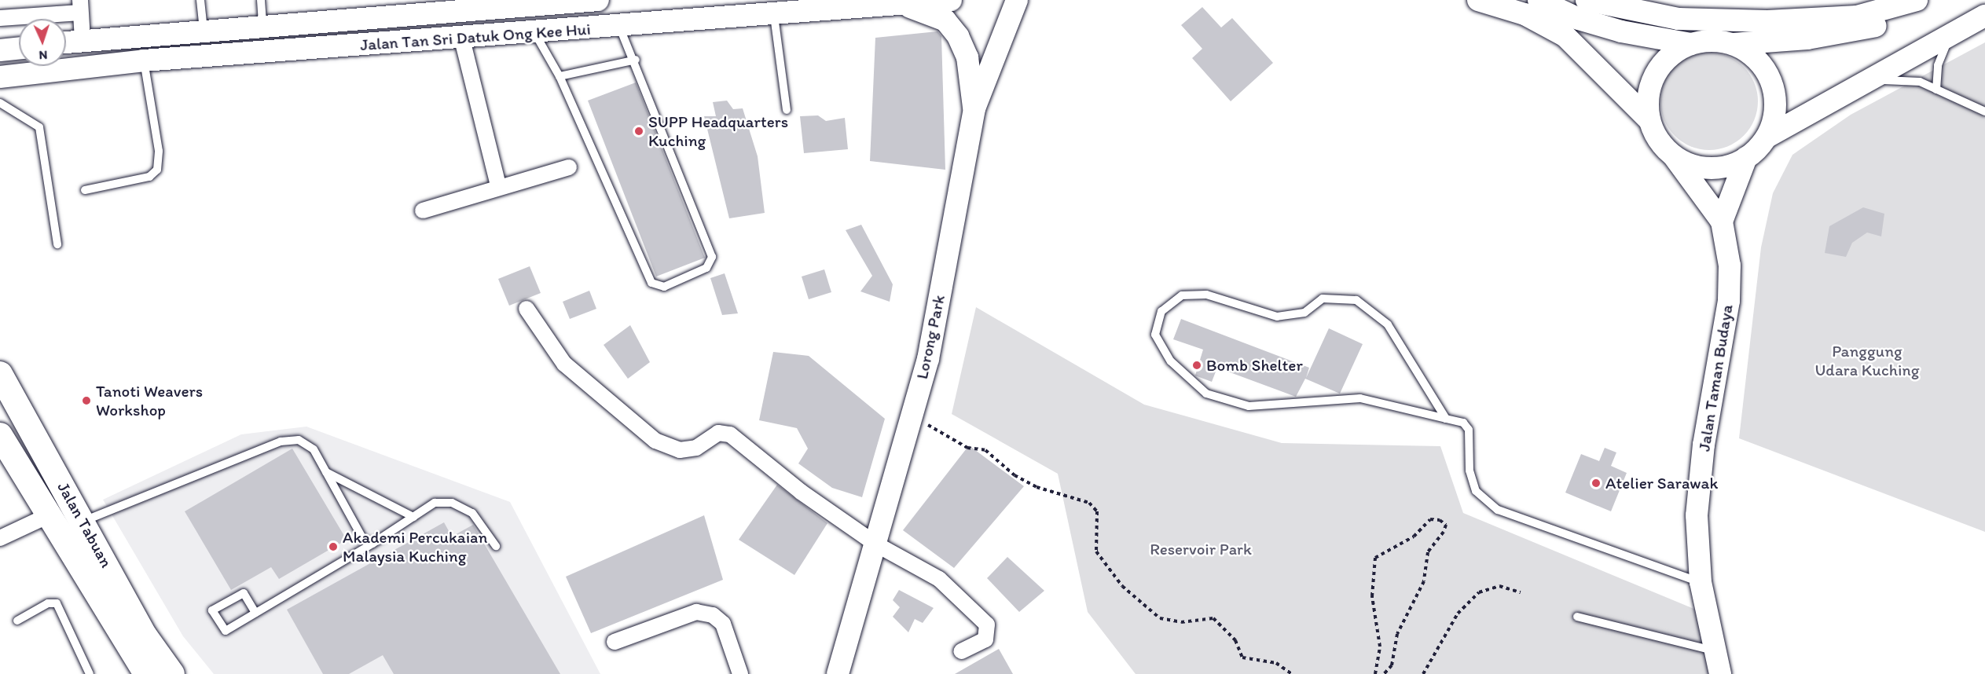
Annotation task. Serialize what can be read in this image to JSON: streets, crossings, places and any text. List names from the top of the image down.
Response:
{
  "streets": {
    "main road": [
      "Jalan Tan Sri Datuk Ong Kee Hui",
      "Lorong Park",
      "Jalan Taman Budaya",
      "Jalan Tabuan"
    ]
  },
  "parks": ["Panggung Udara Kuching", "Reservoir Park"],
  "places": [
    "SUPP Headquarters Kuching",
    "Bomb Shelter",
    "Tanoti Weavers Workshop",
    "Atelier Sarawak",
    "Akademi Percukaian Malaysia Kuching"
  ],
  "north": "bottom"
}
